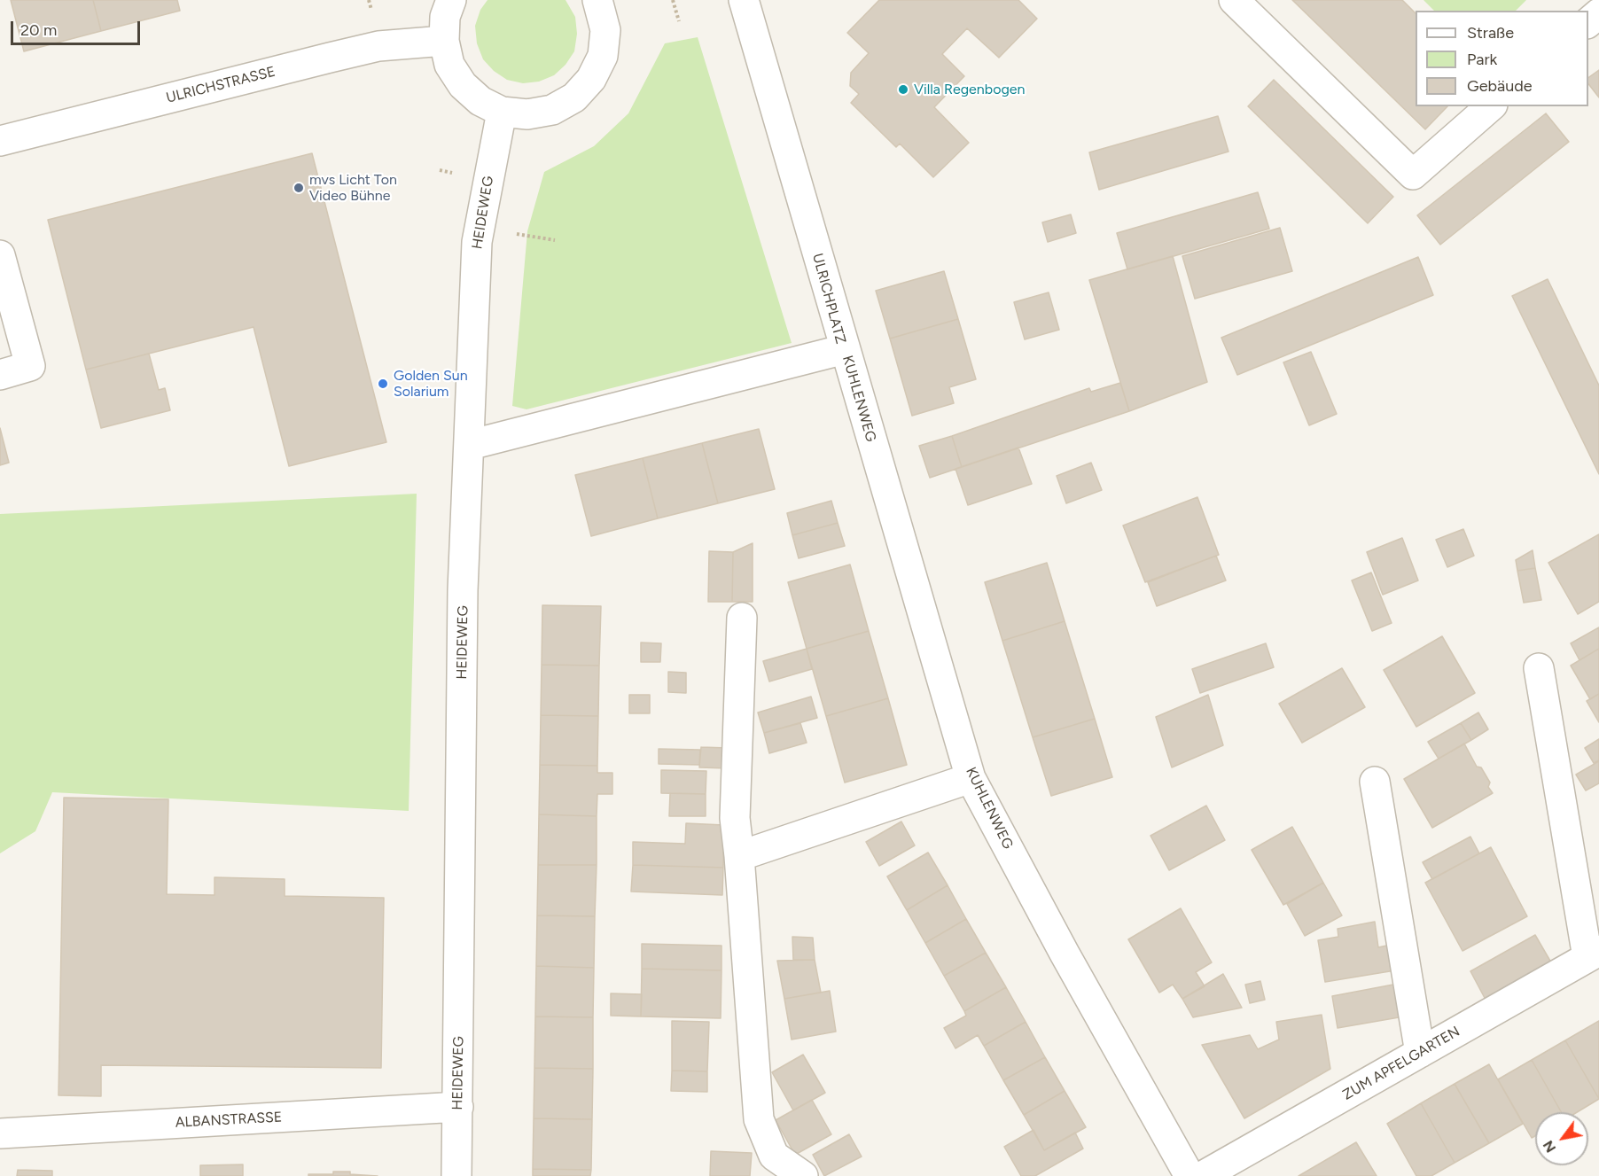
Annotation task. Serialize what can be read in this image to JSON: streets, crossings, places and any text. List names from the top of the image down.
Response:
{
  "streets": {
    "street": [
      "ULRICHSTRASSE",
      "HEIDEWEG",
      "ULRICHPLATZ",
      "KUHLENWEG",
      "ZUM APFELGARTEN",
      "ALBANSTRASSE"
    ]
  },
  "crossings": [
    ["HEIDEWEG", "ULRICHPLATZ"],
    ["HEIDEWEG", "ALBANSTRASSE"],
    ["ULRICHPLATZ", "KUHLENWEG"]
  ],
  "places": ["Villa Regenbogen", "mvs Licht Ton Video Bühne", "Golden Sun Solarium"],
  "legend": ["Straße", "Park", "Gebäude"],
  "scale_bar": "20 m",
  "north": "bottom left"
}
